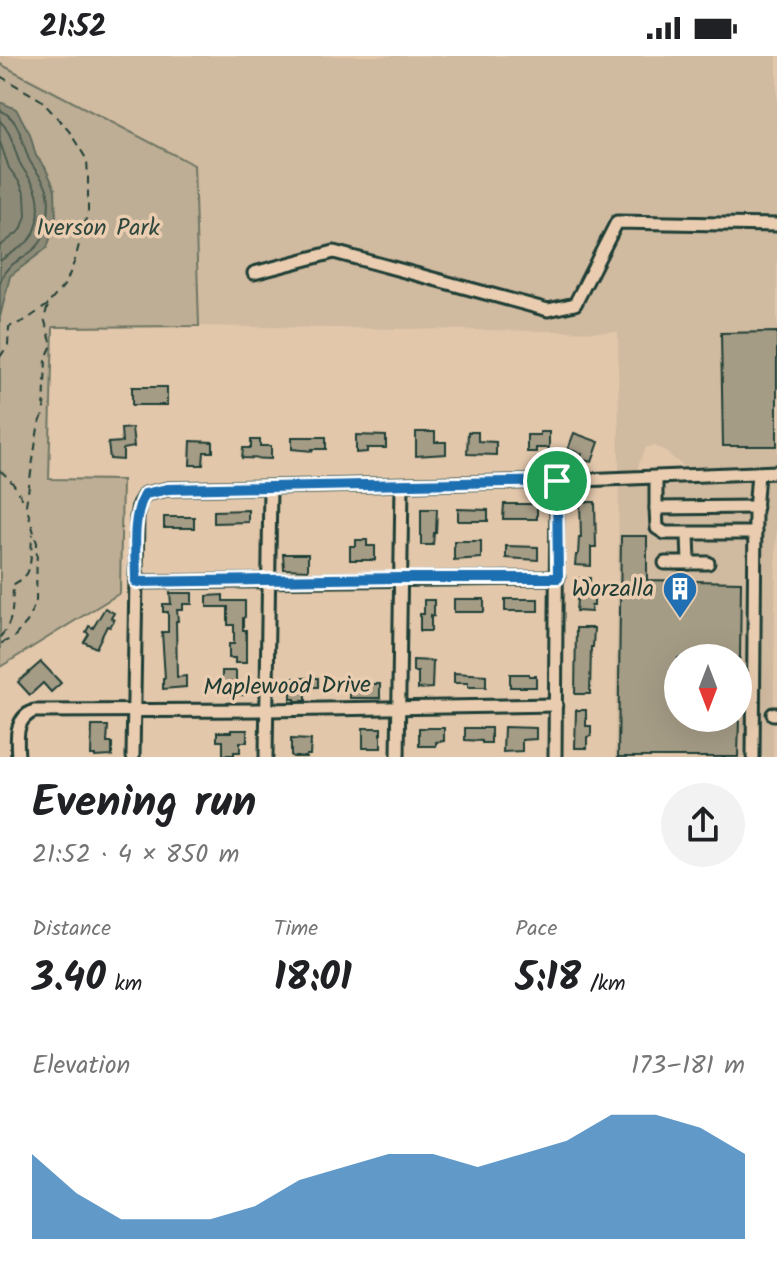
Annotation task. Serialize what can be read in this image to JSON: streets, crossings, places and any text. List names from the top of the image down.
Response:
{
  "streets": {
    "street": ["Maplewood Drive"]
  },
  "parks": ["Iverson Park"],
  "places": {
    "building": ["Worzalla"]
  },
  "north": "bottom",
  "page": {
    "status": "21:52",
    "heading": ["Evening run", "21:52 · 4 × 850 m"],
    "stats": [
      ["Distance", "3.40 km"],
      ["Time", "18:01"],
      ["Pace", "5:18 /km"]
    ],
    "chart": ["Elevation", "173–181 m"]
  }
}
